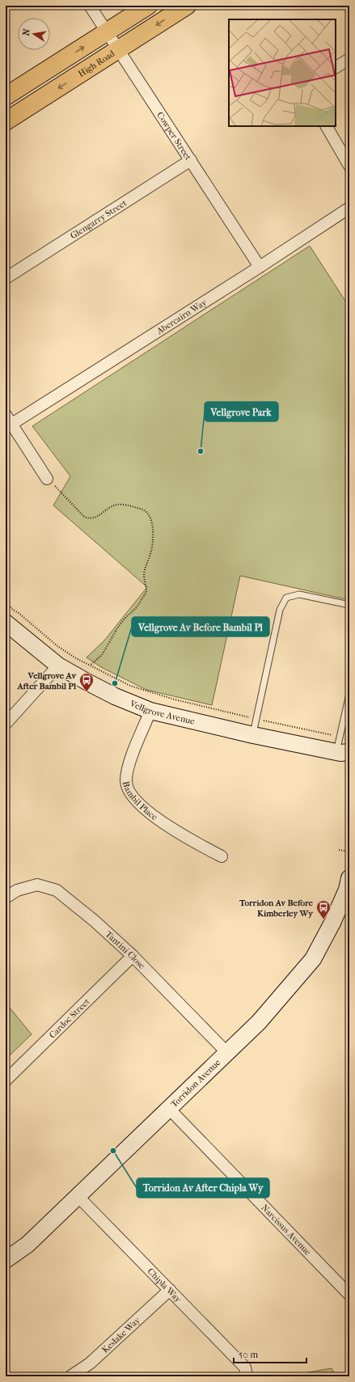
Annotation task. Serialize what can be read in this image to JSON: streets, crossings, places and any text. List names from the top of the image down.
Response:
{
  "streets": {
    "main road": ["High Road"],
    "street": [
      "Cowper Street",
      "Glengarry Street",
      "Abercairn Way",
      "Vellgrove Avenue",
      "Bambil Place",
      "Tantini Close",
      "Cardoc Street",
      "Torridon Avenue",
      "Narcissus Avenue",
      "Chipla Way",
      "Keslake Way"
    ]
  },
  "crossings": [
    ["High Road", "Cowper Street"],
    ["Cowper Street", "Glengarry Street"],
    ["Cowper Street", "Abercairn Way"],
    ["Vellgrove Avenue", "Bambil Place"],
    ["Tantini Close", "Cardoc Street"],
    ["Tantini Close", "Torridon Avenue"],
    ["Torridon Avenue", "Narcissus Avenue"],
    ["Torridon Avenue", "Chipla Way"],
    ["Chipla Way", "Keslake Way"]
  ],
  "places": {
    "other": ["Vellgrove Park", "Vellgrove Av Before Bambil Pl", "Torridon Av After Chipla Wy"],
    "bus stop": ["Vellgrove Av After Bambil Pl", "Torridon Av Before Kimberley Wy"]
  },
  "scale_bar": "50 m",
  "north": "left"
}
